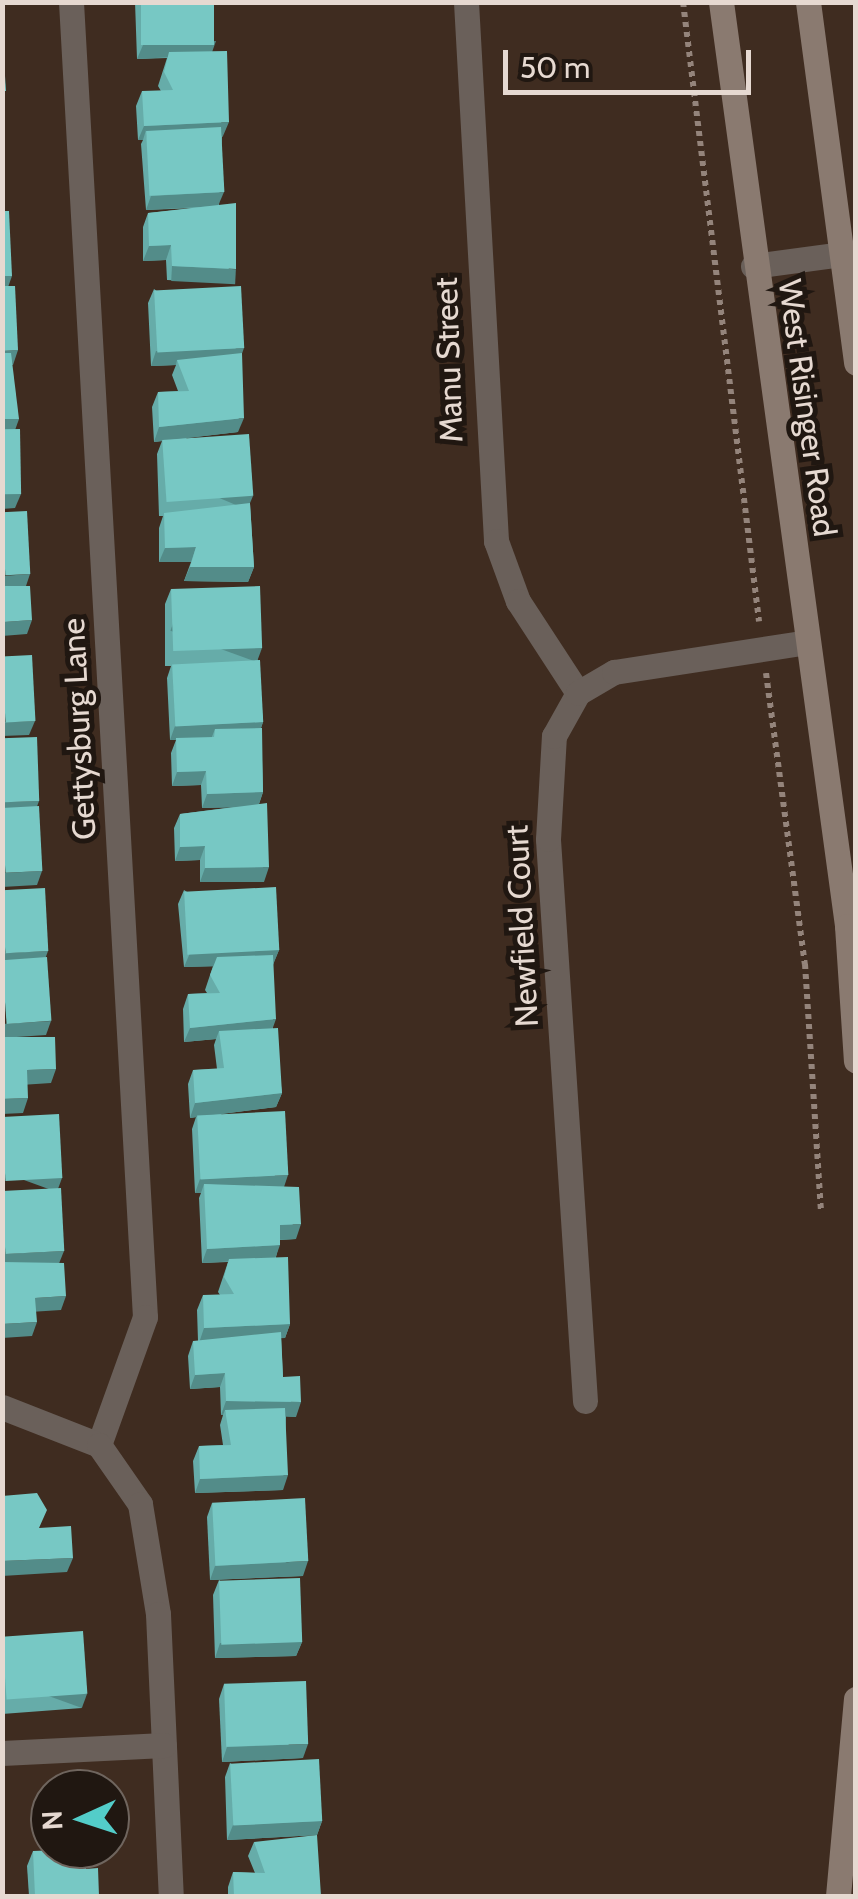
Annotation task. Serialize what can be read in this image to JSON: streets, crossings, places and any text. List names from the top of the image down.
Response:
{
  "streets": {
    "main road": ["West Risinger Road"],
    "street": ["Manu Street", "Gettysburg Lane", "Newfield Court"]
  },
  "crossings": [
    ["Manu Street", "Newfield Court"]
  ],
  "scale_bar": "50 m",
  "north": "left"
}
